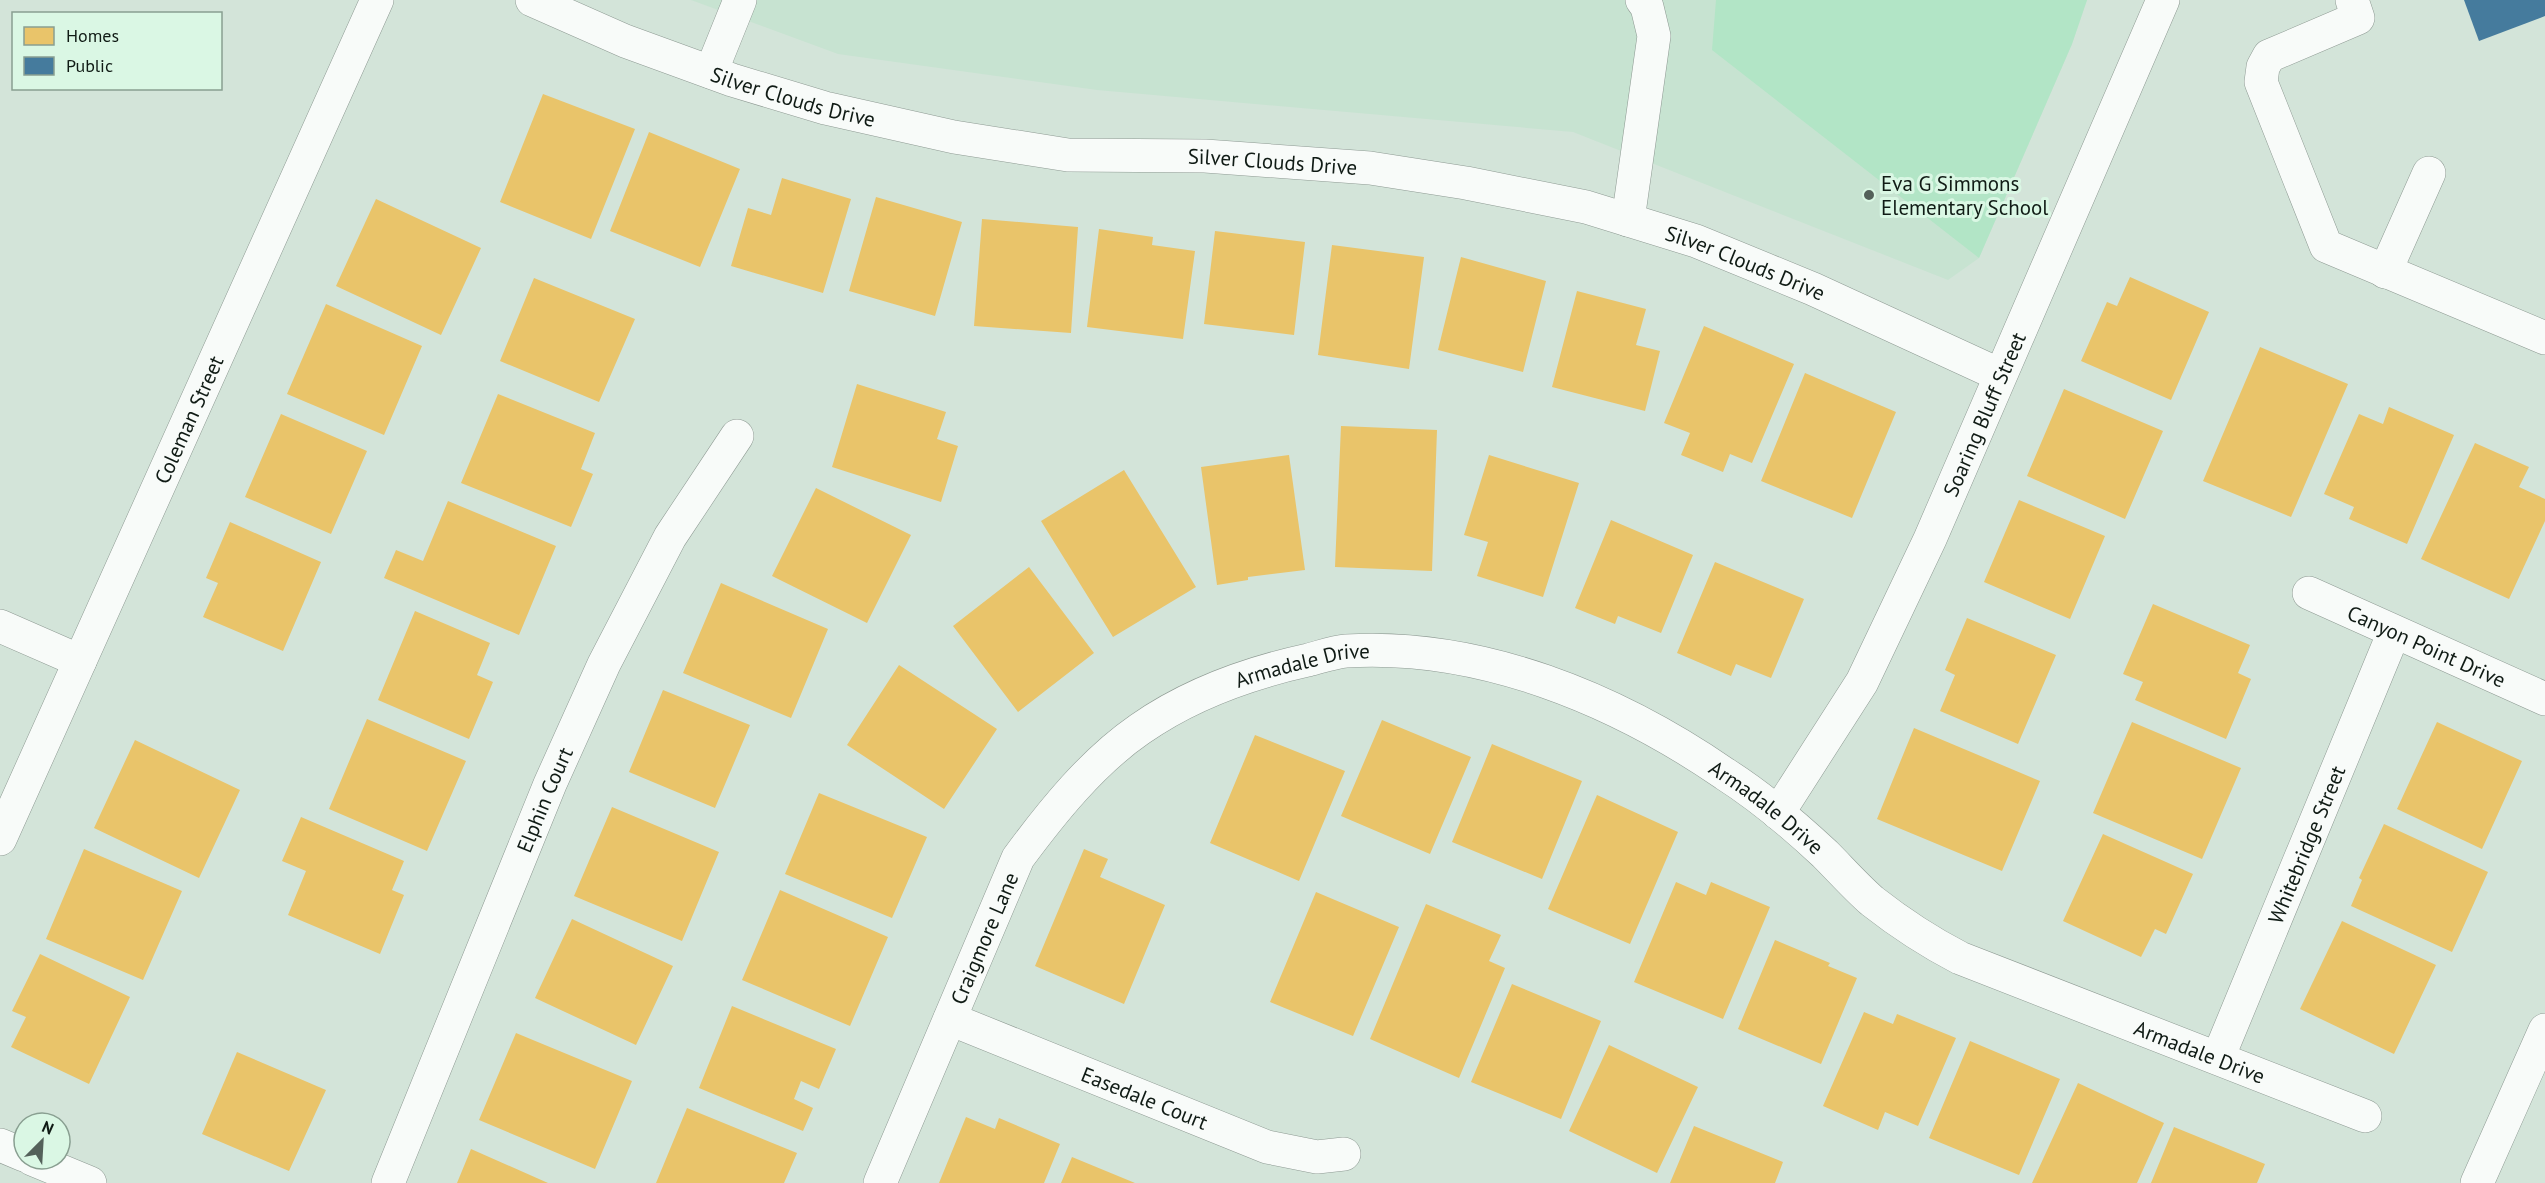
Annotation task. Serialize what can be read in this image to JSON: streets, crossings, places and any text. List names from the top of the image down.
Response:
{
  "streets": {
    "street": [
      "Silver Clouds Drive",
      "Soaring Bluff Street",
      "Coleman Street",
      "Canyon Point Drive",
      "Armadale Drive",
      "Elphin Court",
      "Whitebridge Street",
      "Craigmore Lane",
      "Easedale Court"
    ]
  },
  "crossings": [
    ["Silver Clouds Drive", "Soaring Bluff Street"],
    ["Soaring Bluff Street", "Armadale Drive"],
    ["Canyon Point Drive", "Whitebridge Street"],
    ["Armadale Drive", "Whitebridge Street"],
    ["Armadale Drive", "Craigmore Lane"],
    ["Craigmore Lane", "Easedale Court"]
  ],
  "places": ["Eva G Simmons Elementary School"],
  "legend": ["Homes", "Public"],
  "north": "top right"
}
